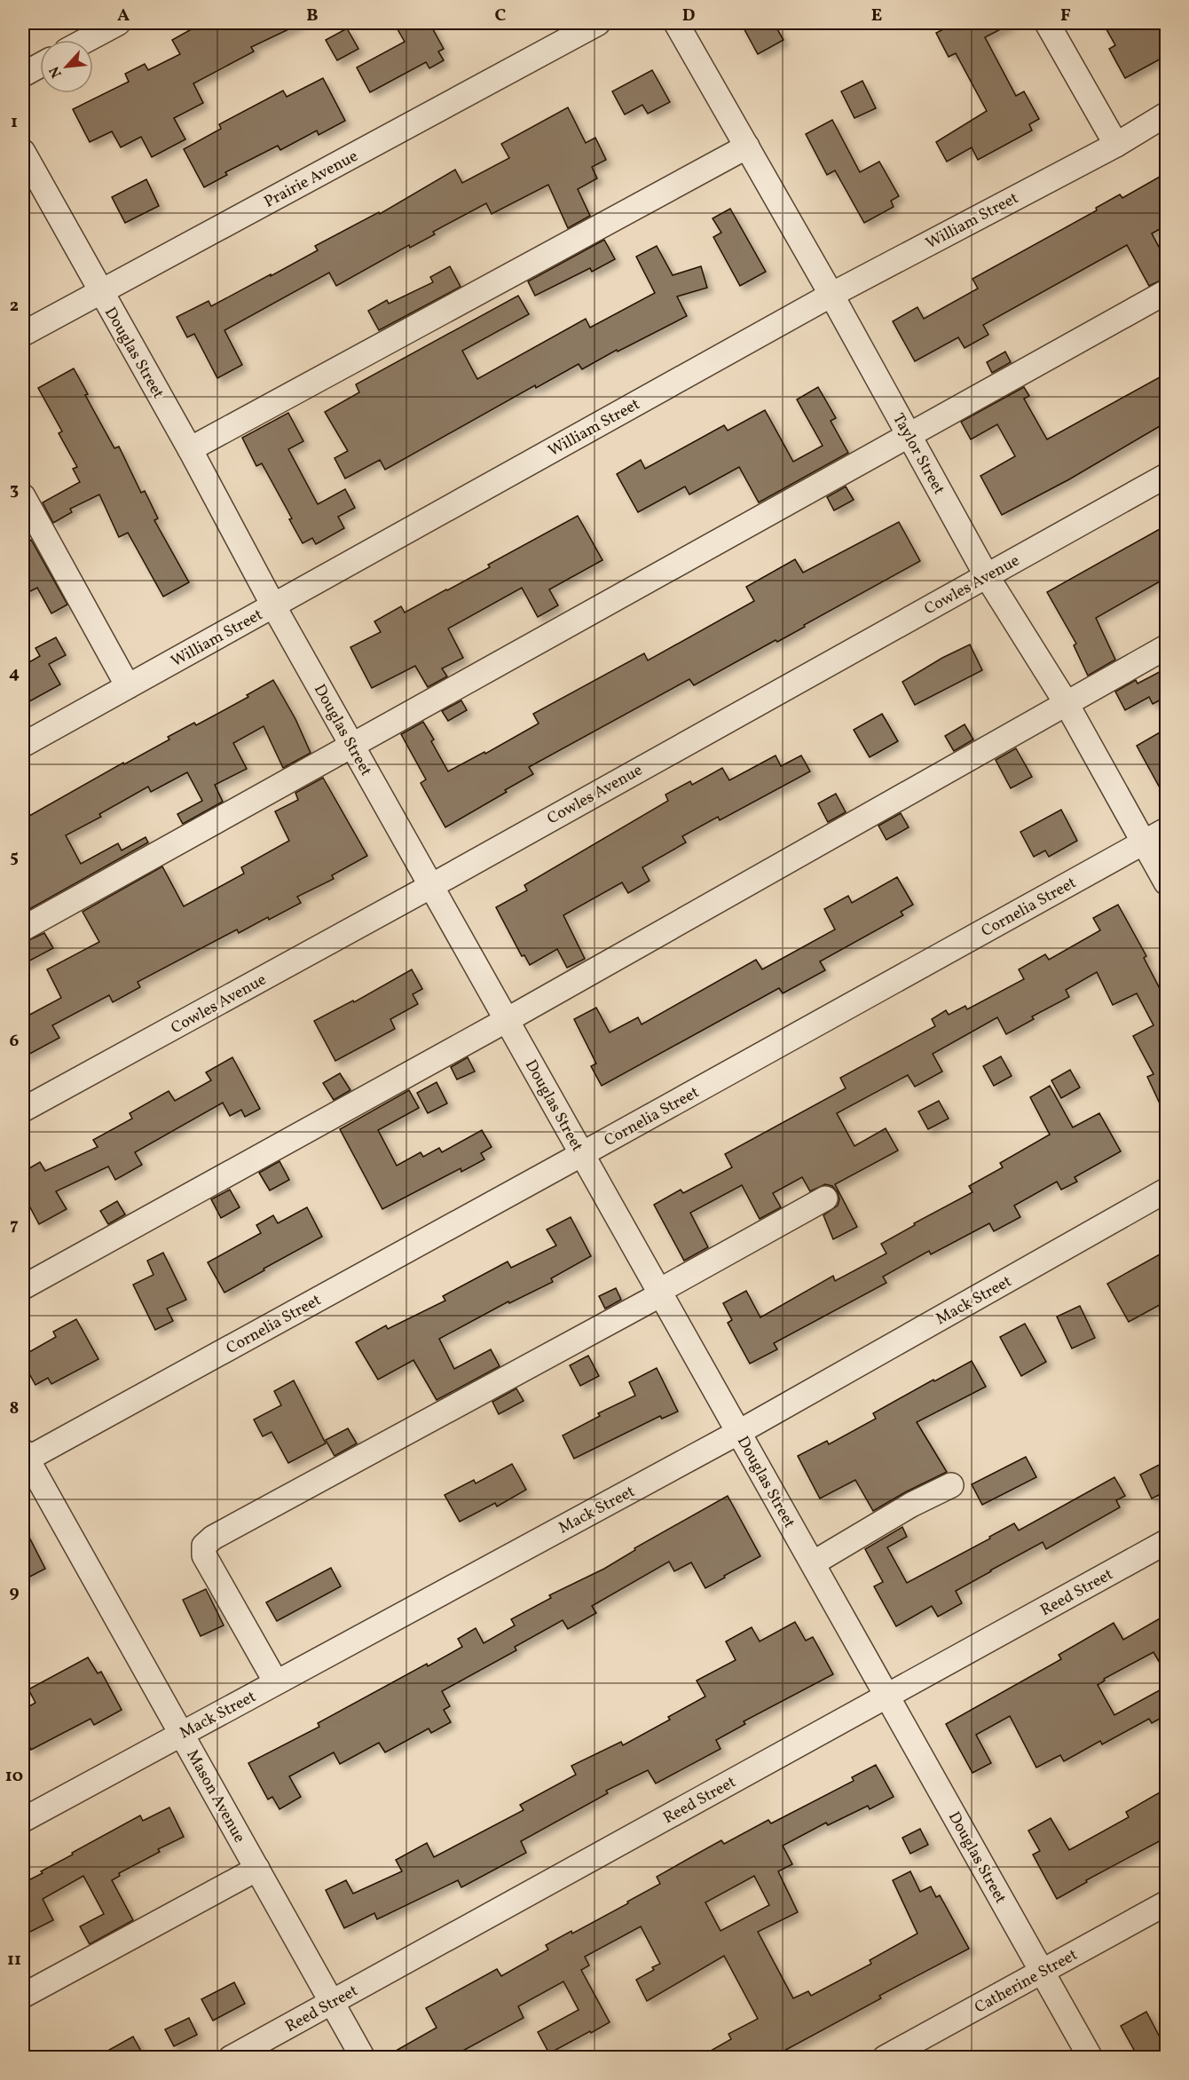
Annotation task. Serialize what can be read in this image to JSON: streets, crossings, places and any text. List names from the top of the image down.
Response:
{
  "streets": {
    "street": [
      "Prairie Avenue",
      "William Street",
      "Douglas Street",
      "Taylor Street",
      "Cowles Avenue",
      "Cornelia Street",
      "Mack Street",
      "Reed Street",
      "Mason Avenue",
      "Catherine Street"
    ]
  },
  "crossings": [
    ["Prairie Avenue", "Douglas Street"],
    ["William Street", "Douglas Street"],
    ["William Street", "Taylor Street"],
    ["Douglas Street", "Cowles Avenue"],
    ["Douglas Street", "Cornelia Street"],
    ["Douglas Street", "Mack Street"],
    ["Douglas Street", "Reed Street"],
    ["Douglas Street", "Catherine Street"],
    ["Taylor Street", "Cowles Avenue"],
    ["Taylor Street", "Cornelia Street"],
    ["Cornelia Street", "Mason Avenue"],
    ["Mack Street", "Mason Avenue"],
    ["Reed Street", "Mason Avenue"]
  ],
  "north": "bottom left",
  "grid": {
    "columns": [
      "A",
      "B",
      "C",
      "D",
      "E",
      "F"
    ],
    "rows": [
      "1",
      "2",
      "3",
      "4",
      "5",
      "6",
      "7",
      "8",
      "9",
      "10",
      "11"
    ]
  }
}
